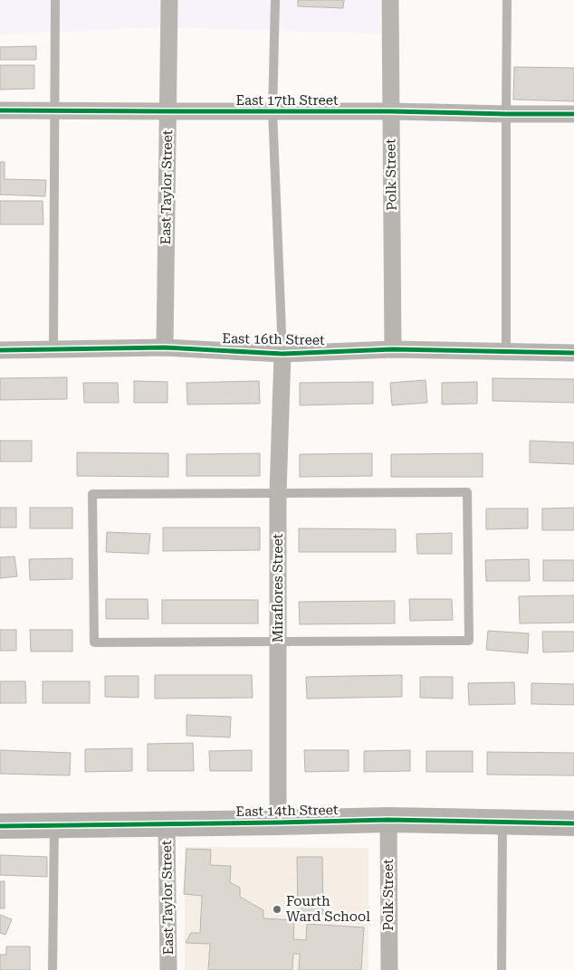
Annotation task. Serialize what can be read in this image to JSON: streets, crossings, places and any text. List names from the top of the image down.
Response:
{
  "streets": {
    "street": [
      "East 17th Street",
      "Polk Street",
      "East Taylor Street",
      "East 16th Street",
      "Miraflores Street",
      "East 14th Street"
    ]
  },
  "crossings": [
    ["East 17th Street", "Polk Street"],
    ["East 17th Street", "East Taylor Street"],
    ["Polk Street", "East 16th Street"],
    ["Polk Street", "East 14th Street"],
    ["East Taylor Street", "East 16th Street"],
    ["East Taylor Street", "East 14th Street"],
    ["East 16th Street", "Miraflores Street"],
    ["Miraflores Street", "East 14th Street"]
  ],
  "places": ["Fourth Ward School"]
}
